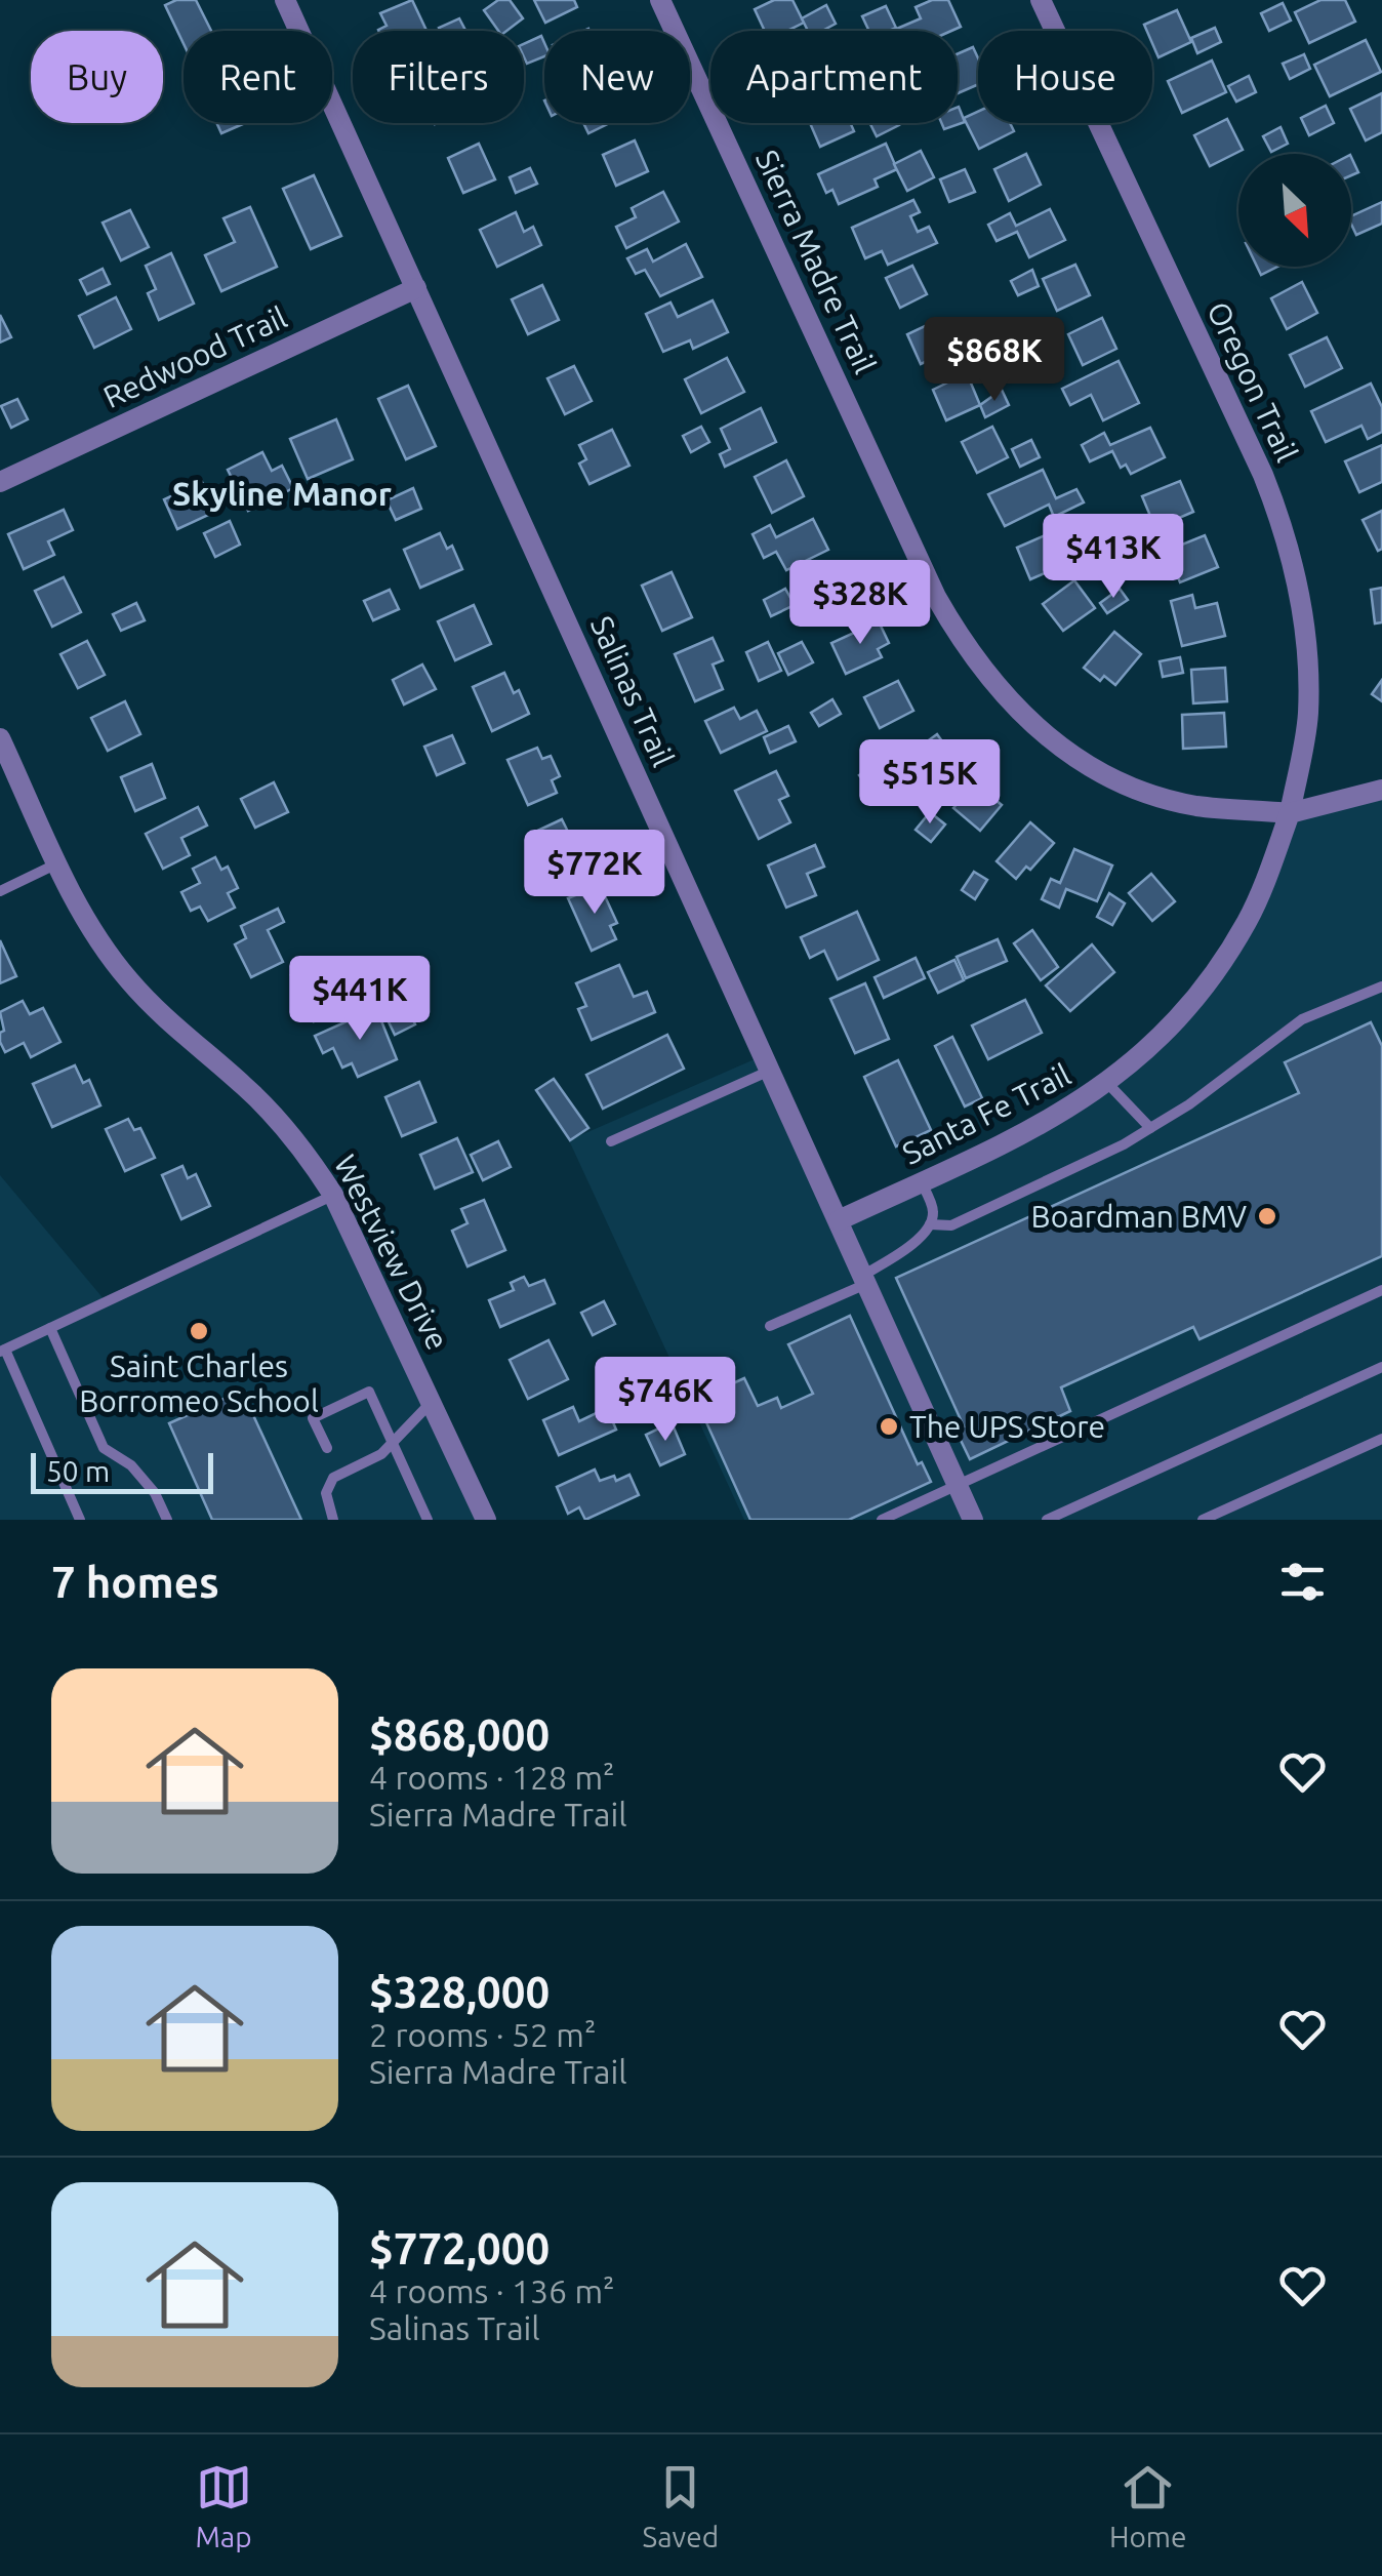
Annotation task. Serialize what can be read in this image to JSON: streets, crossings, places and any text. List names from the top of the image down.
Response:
{
  "streets": {
    "street": [
      "Sierra Madre Trail",
      "Redwood Trail",
      "Oregon Trail",
      "Salinas Trail",
      "Santa Fe Trail",
      "Westview Drive"
    ]
  },
  "crossings": [
    ["Sierra Madre Trail", "Oregon Trail"],
    ["Sierra Madre Trail", "Santa Fe Trail"],
    ["Redwood Trail", "Salinas Trail"],
    ["Oregon Trail", "Santa Fe Trail"],
    ["Salinas Trail", "Santa Fe Trail"]
  ],
  "districts": ["Skyline Manor"],
  "places": ["Boardman BMV", "Saint Charles Borromeo School", "The UPS Store"],
  "scale_bar": "50 m",
  "north": "bottom right",
  "page": {
    "chip": [
      "Buy",
      "Rent",
      "Filters",
      "New",
      "Apartment",
      "House"
    ],
    "price": [
      "$868K",
      "$413K",
      "$328K",
      "$515K",
      "$772K",
      "$441K",
      "$746K"
    ],
    "scale": "50 m",
    "heading": "7 homes",
    "list": [
      {
        "name": "$868,000",
        "note": "4 rooms · 128 m² · Sierra Madre Trail"
      },
      {
        "name": "$328,000",
        "note": "2 rooms · 52 m² · Sierra Madre Trail"
      },
      {
        "name": "$772,000",
        "note": "4 rooms · 136 m² · Salinas Trail"
      }
    ],
    "tabs": ["Map", "Saved", "Home"]
  }
}
